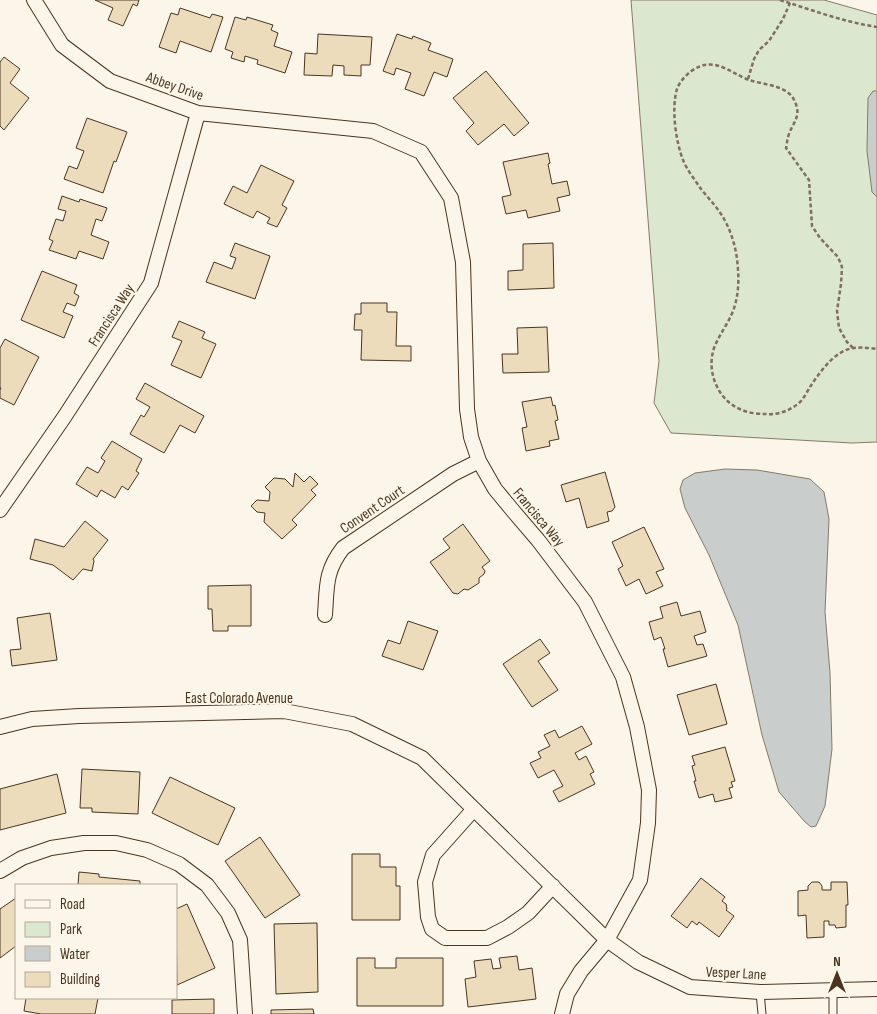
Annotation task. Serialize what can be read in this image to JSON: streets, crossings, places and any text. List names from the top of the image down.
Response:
{
  "streets": {
    "street": [
      "Abbey Drive",
      "Francisca Way",
      "Convent Court",
      "East Colorado Avenue",
      "Vesper Lane"
    ]
  },
  "crossings": [
    ["Abbey Drive", "Francisca Way"],
    ["Francisca Way", "Convent Court"],
    ["Francisca Way", "East Colorado Avenue"],
    ["Francisca Way", "Vesper Lane"],
    ["East Colorado Avenue", "Vesper Lane"]
  ],
  "legend": [
    "Road",
    "Park",
    "Water",
    "Building"
  ],
  "north": "top"
}
